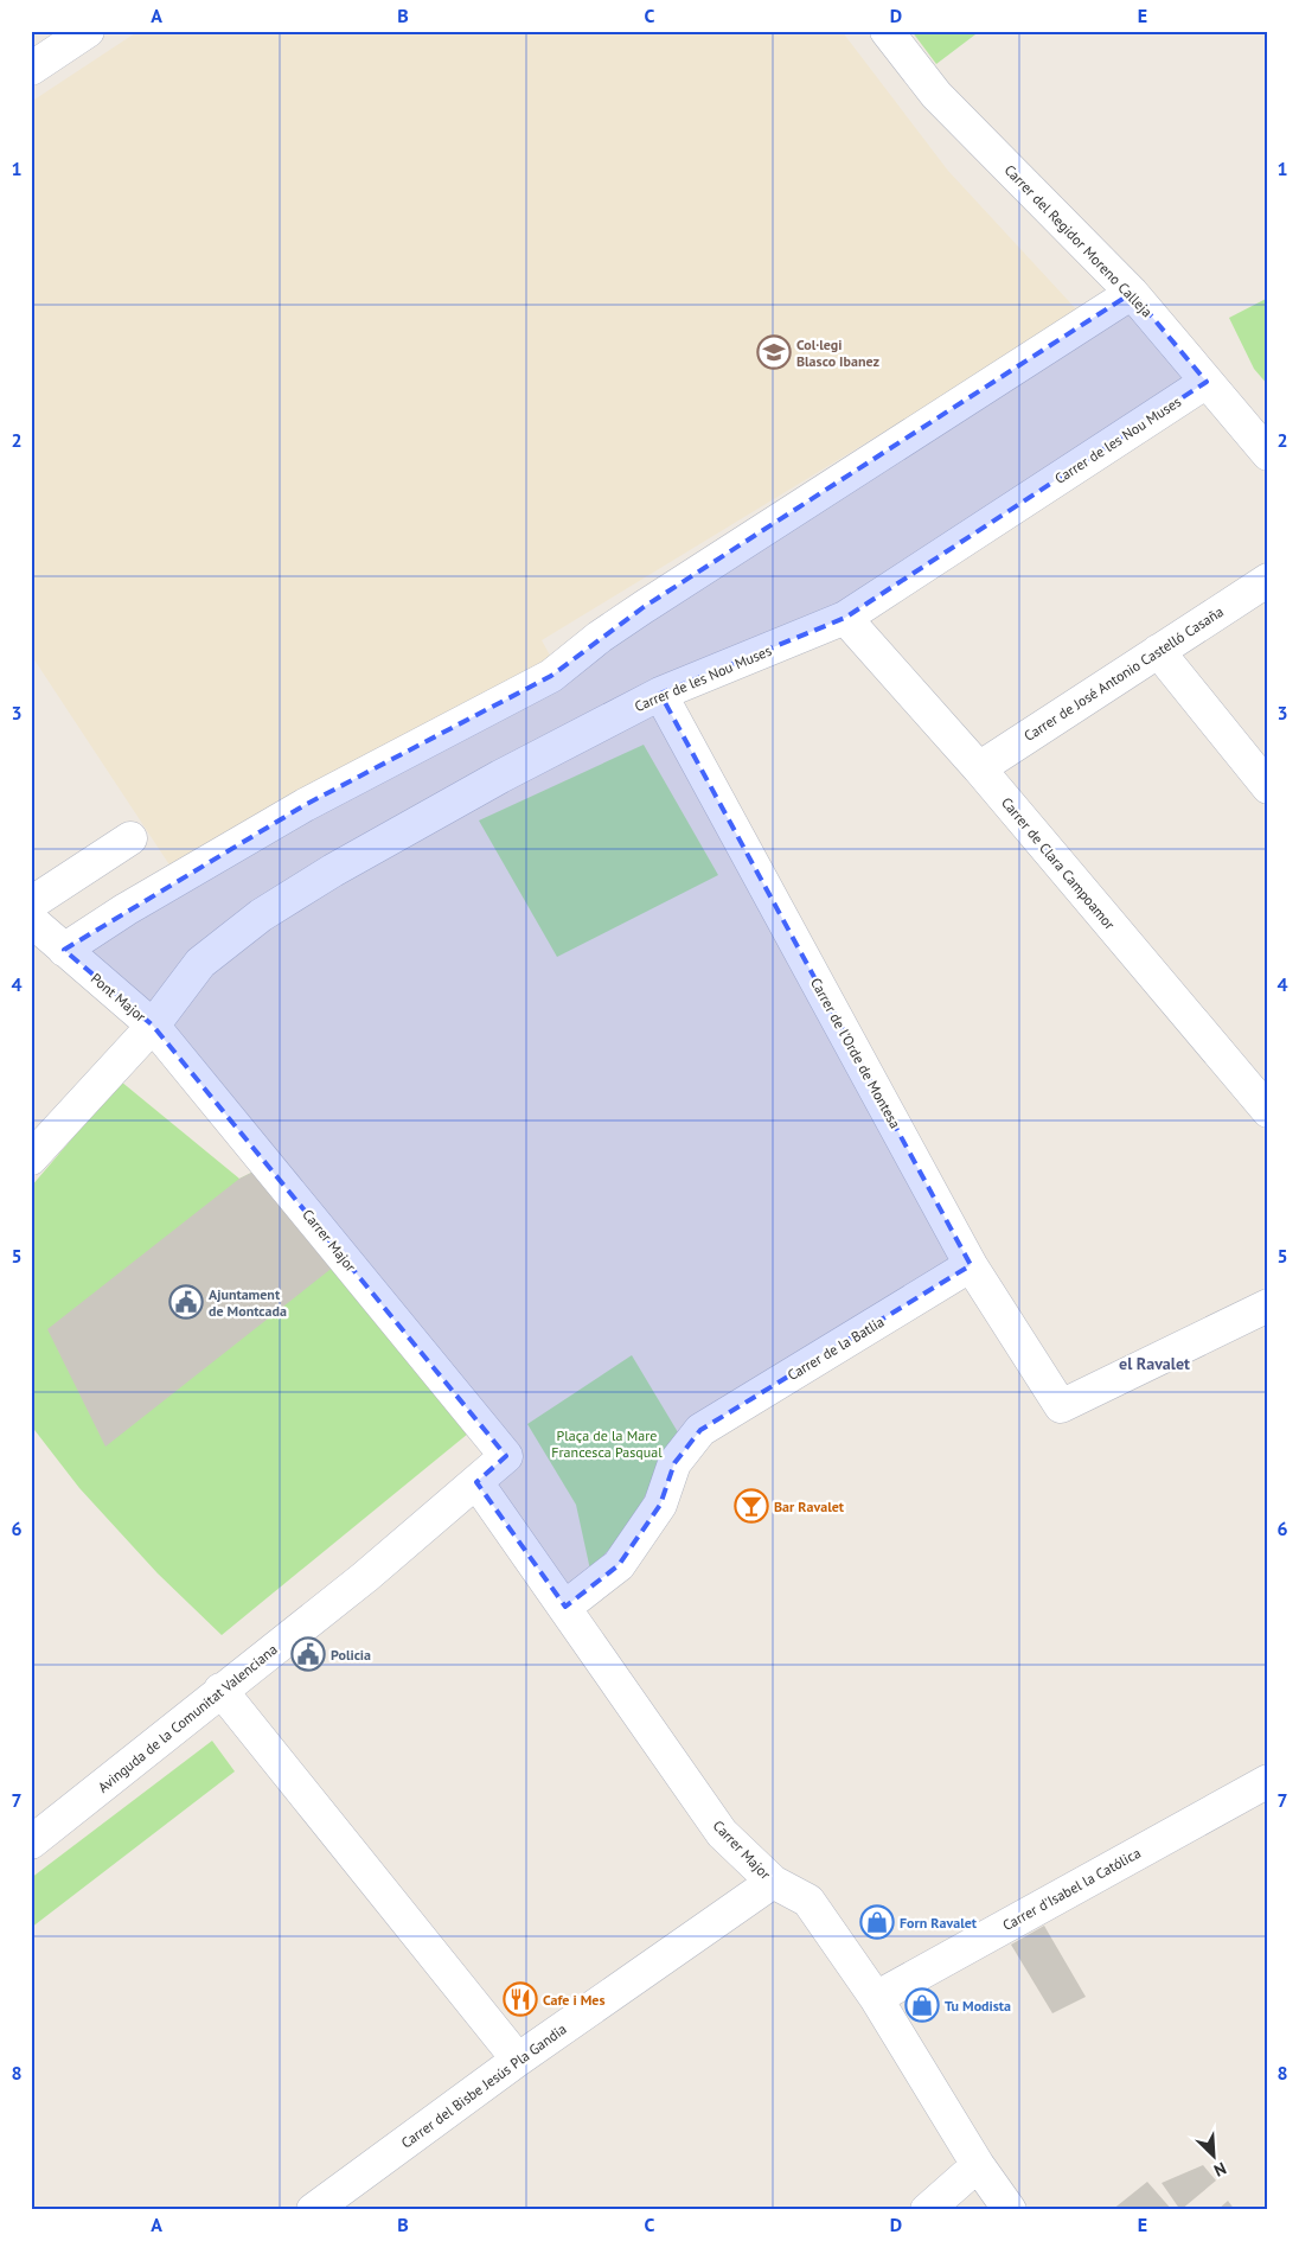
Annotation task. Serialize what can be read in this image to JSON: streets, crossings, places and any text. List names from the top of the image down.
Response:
{
  "streets": {
    "street": [
      "Carrer del Regidor Moreno Calleja",
      "Carrer de les Nou Muses",
      "Carrer de José Antonio Castelló Casaña",
      "Carrer de Clara Campoamor",
      "Pont Major",
      "Carrer de l'Orde de Montesa",
      "Carrer Major",
      "Carrer de la Batlia",
      "Avinguda de la Comunitat Valenciana",
      "Carrer d'Isabel la Católica",
      "Carrer del Bisbe Jesús Pla Gandia"
    ]
  },
  "crossings": [
    ["Carrer del Regidor Moreno Calleja", "Carrer de les Nou Muses"],
    ["Carrer de les Nou Muses", "Carrer de Clara Campoamor"],
    ["Carrer de les Nou Muses", "Pont Major"],
    ["Carrer de les Nou Muses", "Carrer de l'Orde de Montesa"],
    ["Carrer de les Nou Muses", "Carrer Major"],
    ["Carrer de José Antonio Castelló Casaña", "Carrer de Clara Campoamor"],
    ["Pont Major", "Carrer Major"],
    ["Carrer de l'Orde de Montesa", "Carrer de la Batlia"],
    ["Carrer Major", "Carrer de la Batlia"],
    ["Carrer Major", "Avinguda de la Comunitat Valenciana"],
    ["Carrer Major", "Carrer d'Isabel la Católica"],
    ["Carrer Major", "Carrer del Bisbe Jesús Pla Gandia"]
  ],
  "districts": ["el Ravalet"],
  "parks": ["Plaça de la Mare Francesca Pasqual"],
  "places": {
    "school or university": ["Col·legi Blasco Ibanez"],
    "public building": ["Ajuntament de Montcada", "Policia"],
    "bar": ["Bar Ravalet"],
    "shop": ["Forn Ravalet", "Tu Modista"],
    "restaurant": ["Cafe i Mes"]
  },
  "north": "bottom right",
  "grid": {
    "columns": [
      "A",
      "B",
      "C",
      "D",
      "E"
    ],
    "rows": [
      "1",
      "2",
      "3",
      "4",
      "5",
      "6",
      "7",
      "8"
    ]
  }
}
